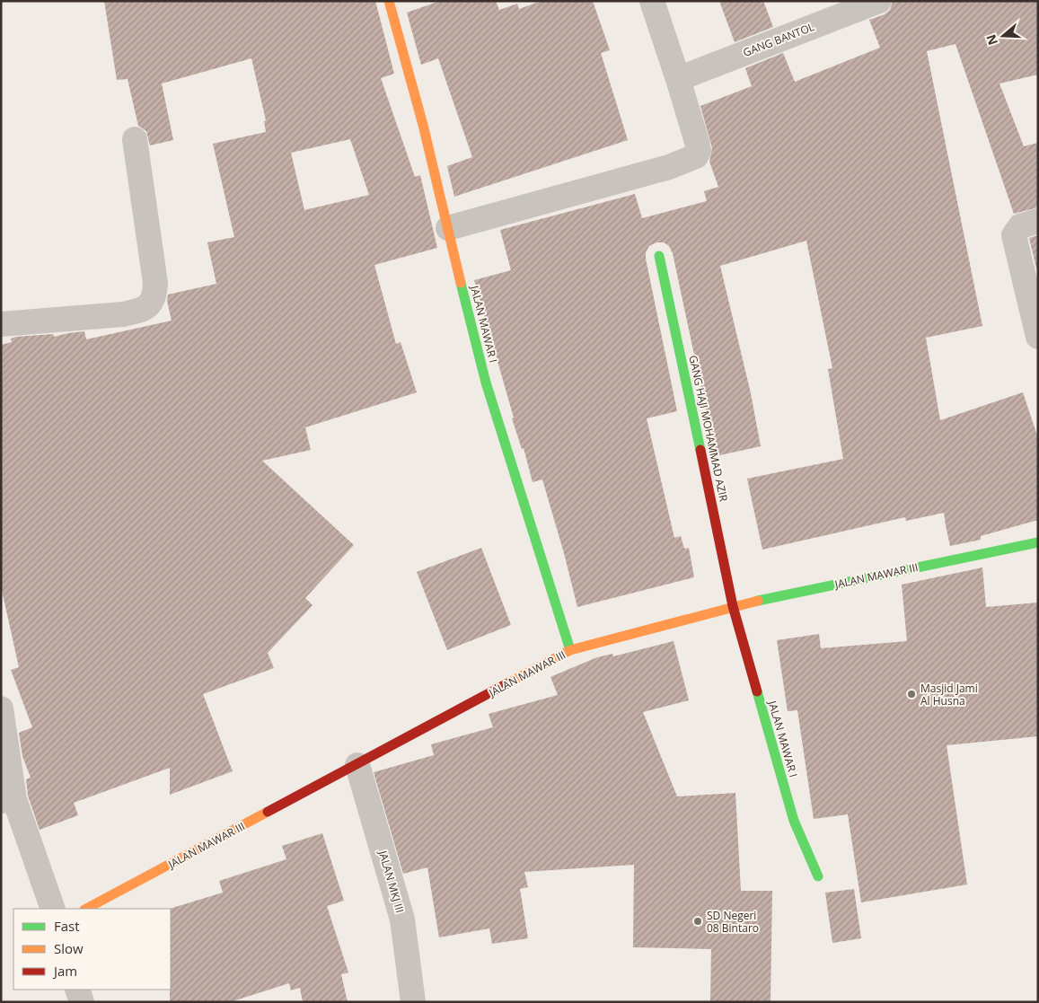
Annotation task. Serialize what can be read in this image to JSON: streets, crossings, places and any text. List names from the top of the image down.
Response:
{
  "streets": {
    "street": [
      "GANG BANTOL",
      "JALAN MAWAR I",
      "GANG HAJI MOHAMMAD AZIR",
      "JALAN MAWAR III",
      "JALAN MKJ III"
    ]
  },
  "crossings": [
    ["JALAN MAWAR I", "GANG HAJI MOHAMMAD AZIR"],
    ["JALAN MAWAR I", "JALAN MAWAR III"],
    ["GANG HAJI MOHAMMAD AZIR", "JALAN MAWAR III"],
    ["JALAN MAWAR III", "JALAN MKJ III"]
  ],
  "places": ["Masjid Jami Al Husna", "SD Negeri 08 Bintaro"],
  "legend": ["Fast", "Slow", "Jam"],
  "north": "left"
}
